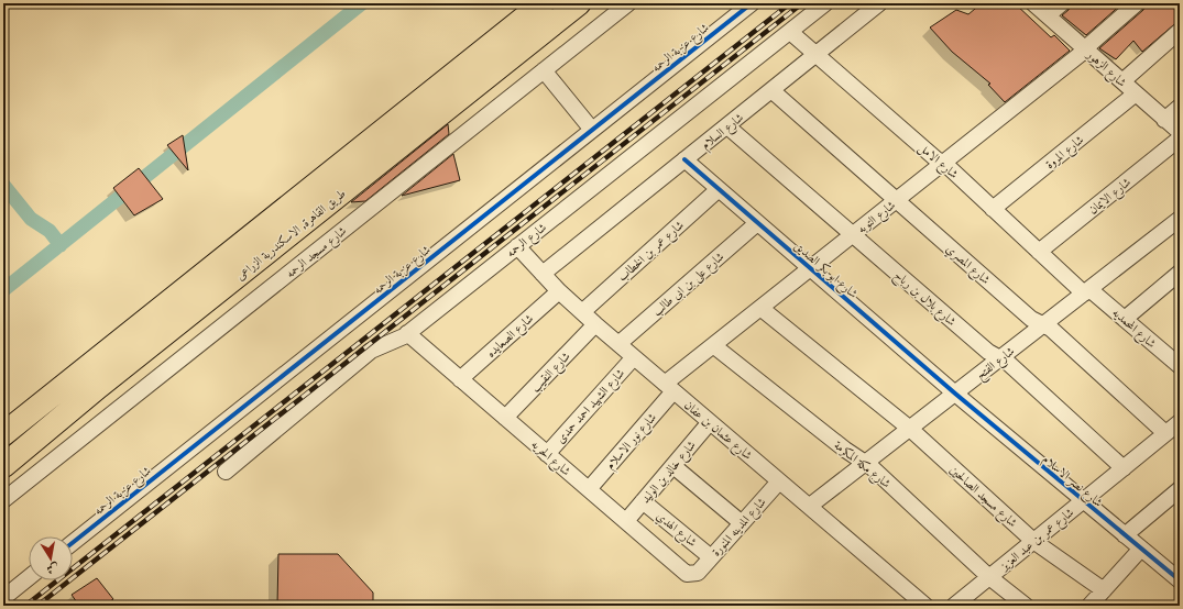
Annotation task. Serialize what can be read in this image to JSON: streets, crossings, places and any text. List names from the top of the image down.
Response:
{
  "streets": {
    "highway": ["طريق القاهرة, الاسكندرية الزراعى"],
    "street": [
      "شارع عزبة الرحمه",
      "شارع الزهور",
      "شارع السلام",
      "شارع المروة",
      "شارع الامل",
      "شارع الايمان",
      "شارع التوبه",
      "شارع الرحمه",
      "شارع عمر بن الخطاب",
      "شارع مسجد الرحمه",
      "شارع المصري",
      "شارع ابو بكر الصديق",
      "شارع على بن ابى طالب",
      "شارع بلال بن رباح",
      "شارع المحمديه",
      "شارع الصعايده",
      "شارع الفتح",
      "شارع النقيب",
      "شارع الشهيد احمد حمدى",
      "شارع عثمان بن عفان",
      "شارع نور الاسلام",
      "شارع الحريه",
      "شارع مكة المكرمة",
      "شارع خالد بن الوليد",
      "شارع نصر الاسلام",
      "شارع مسجد الصالحين",
      "شارع المدينه المنورة",
      "شارع الهدي",
      "شارع عمر بن عبد العزيز"
    ]
  },
  "crossings": [
    ["شارع الزهور", "شارع المروة"],
    ["شارع الزهور", "شارع التوبه"],
    ["شارع السلام", "شارع الامل"],
    ["شارع السلام", "شارع المصري"],
    ["شارع السلام", "شارع ابو بكر الصديق"],
    ["شارع السلام", "شارع بلال بن رباح"],
    ["شارع السلام", "شارع عثمان بن عفان"],
    ["شارع المروة", "شارع الامل"],
    ["شارع الامل", "شارع الايمان"],
    ["شارع الامل", "شارع التوبه"],
    ["شارع الامل", "شارع الرحمه"],
    ["شارع الامل", "شارع المحمديه"],
    ["شارع الامل", "شارع الفتح"],
    ["شارع التوبه", "شارع المصري"],
    ["شارع التوبه", "شارع ابو بكر الصديق"],
    ["شارع التوبه", "شارع بلال بن رباح"],
    ["شارع التوبه", "شارع عثمان بن عفان"],
    ["شارع التوبه", "شارع نور الاسلام"],
    ["شارع التوبه", "شارع مكة المكرمة"],
    ["شارع الرحمه", "شارع عثمان بن عفان"],
    ["شارع الرحمه", "شارع الحريه"],
    ["شارع عمر بن الخطاب", "شارع ابو بكر الصديق"],
    ["شارع عمر بن الخطاب", "شارع عثمان بن عفان"],
    ["شارع المصري", "شارع الفتح"],
    ["شارع المصري", "شارع عمر بن عبد العزيز"],
    ["شارع ابو بكر الصديق", "شارع على بن ابى طالب"],
    ["شارع ابو بكر الصديق", "شارع الفتح"],
    ["شارع ابو بكر الصديق", "شارع نصر الاسلام"],
    ["شارع على بن ابى طالب", "شارع عثمان بن عفان"],
    ["شارع بلال بن رباح", "شارع الفتح"],
    ["شارع بلال بن رباح", "شارع عمر بن عبد العزيز"],
    ["شارع المحمديه", "شارع الفتح"],
    ["شارع الصعايده", "شارع عثمان بن عفان"],
    ["شارع الصعايده", "شارع الحريه"],
    ["شارع الفتح", "شارع عثمان بن عفان"],
    ["شارع الفتح", "شارع مكة المكرمة"],
    ["شارع الفتح", "شارع نصر الاسلام"],
    ["شارع الفتح", "شارع مسجد الصالحين"],
    ["شارع النقيب", "شارع عثمان بن عفان"],
    ["شارع النقيب", "شارع الحريه"],
    ["شارع الشهيد احمد حمدى", "شارع عثمان بن عفان"],
    ["شارع الشهيد احمد حمدى", "شارع الحريه"],
    ["شارع عثمان بن عفان", "شارع نور الاسلام"],
    ["شارع عثمان بن عفان", "شارع خالد بن الوليد"],
    ["شارع عثمان بن عفان", "شارع المدينه المنورة"],
    ["شارع نور الاسلام", "شارع الحريه"],
    ["شارع الحريه", "شارع خالد بن الوليد"],
    ["شارع الحريه", "شارع المدينه المنورة"],
    ["شارع مكة المكرمة", "شارع عمر بن عبد العزيز"],
    ["شارع خالد بن الوليد", "شارع الهدي"],
    ["شارع نصر الاسلام", "شارع عمر بن عبد العزيز"],
    ["شارع مسجد الصالحين", "شارع عمر بن عبد العزيز"],
    ["شارع المدينه المنورة", "شارع الهدي"]
  ],
  "north": "bottom"
}
